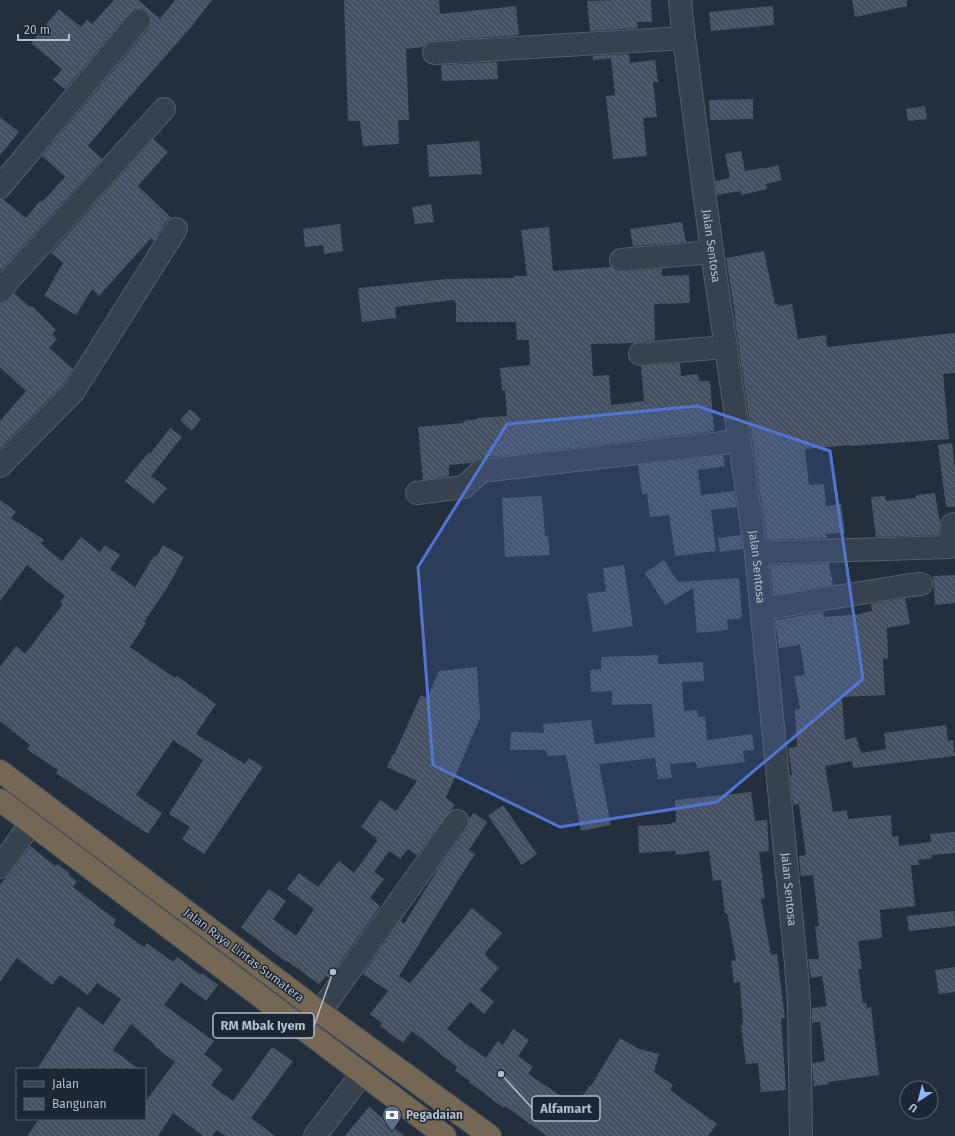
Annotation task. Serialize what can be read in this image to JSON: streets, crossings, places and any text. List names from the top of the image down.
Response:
{
  "streets": {
    "highway": ["Jalan Raya Lintas Sumatera"],
    "street": ["Jalan Sentosa"]
  },
  "places": {
    "other": ["RM Mbak Iyem", "Alfamart"],
    "bank": ["Pegadaian"]
  },
  "legend": ["Jalan", "Bangunan"],
  "scale_bar": "20 m",
  "north": "bottom left"
}
